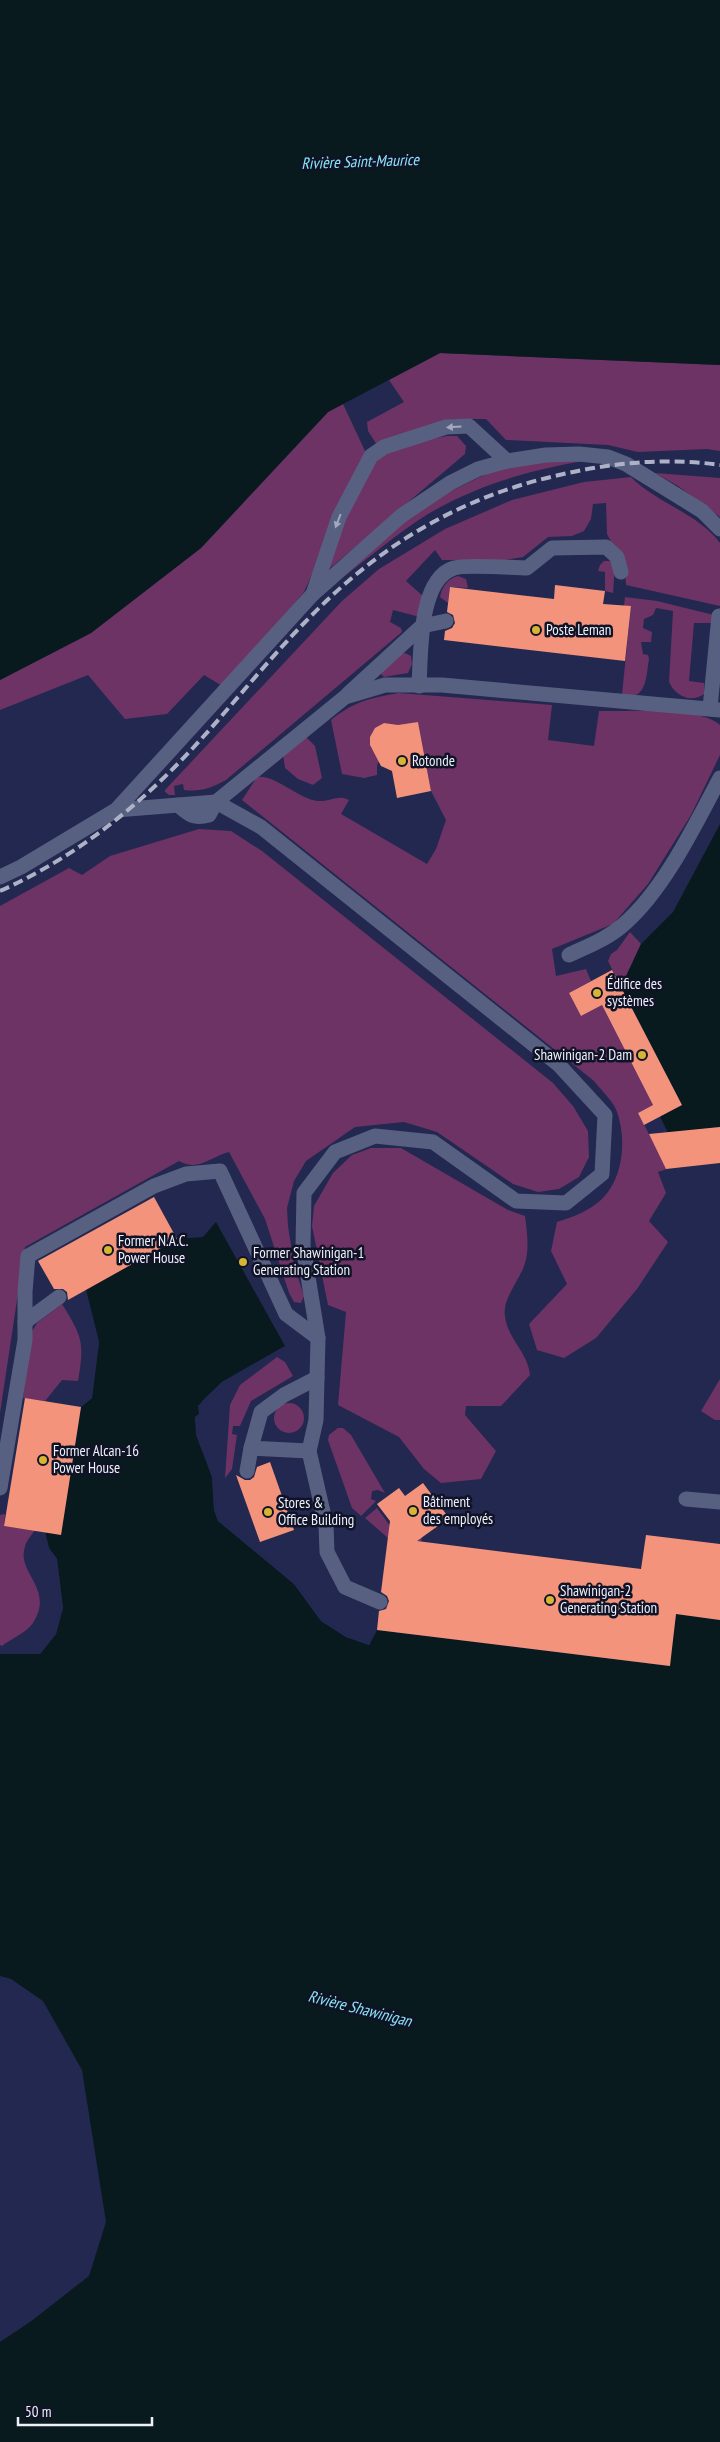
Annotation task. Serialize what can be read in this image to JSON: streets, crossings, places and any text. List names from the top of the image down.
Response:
{
  "water": ["Rivière Saint-Maurice", "Rivière Shawinigan"],
  "places": [
    "Poste Leman",
    "Rotonde",
    "Édifice des systèmes",
    "Shawinigan-2 Dam",
    "Former N.A.C. Power House",
    "Former Shawinigan-1 Generating Station",
    "Former Alcan-16 Power House",
    "Bâtiment des employés",
    "Stores & Office Building",
    "Shawinigan-2 Generating Station"
  ],
  "scale_bar": "50 m"
}
